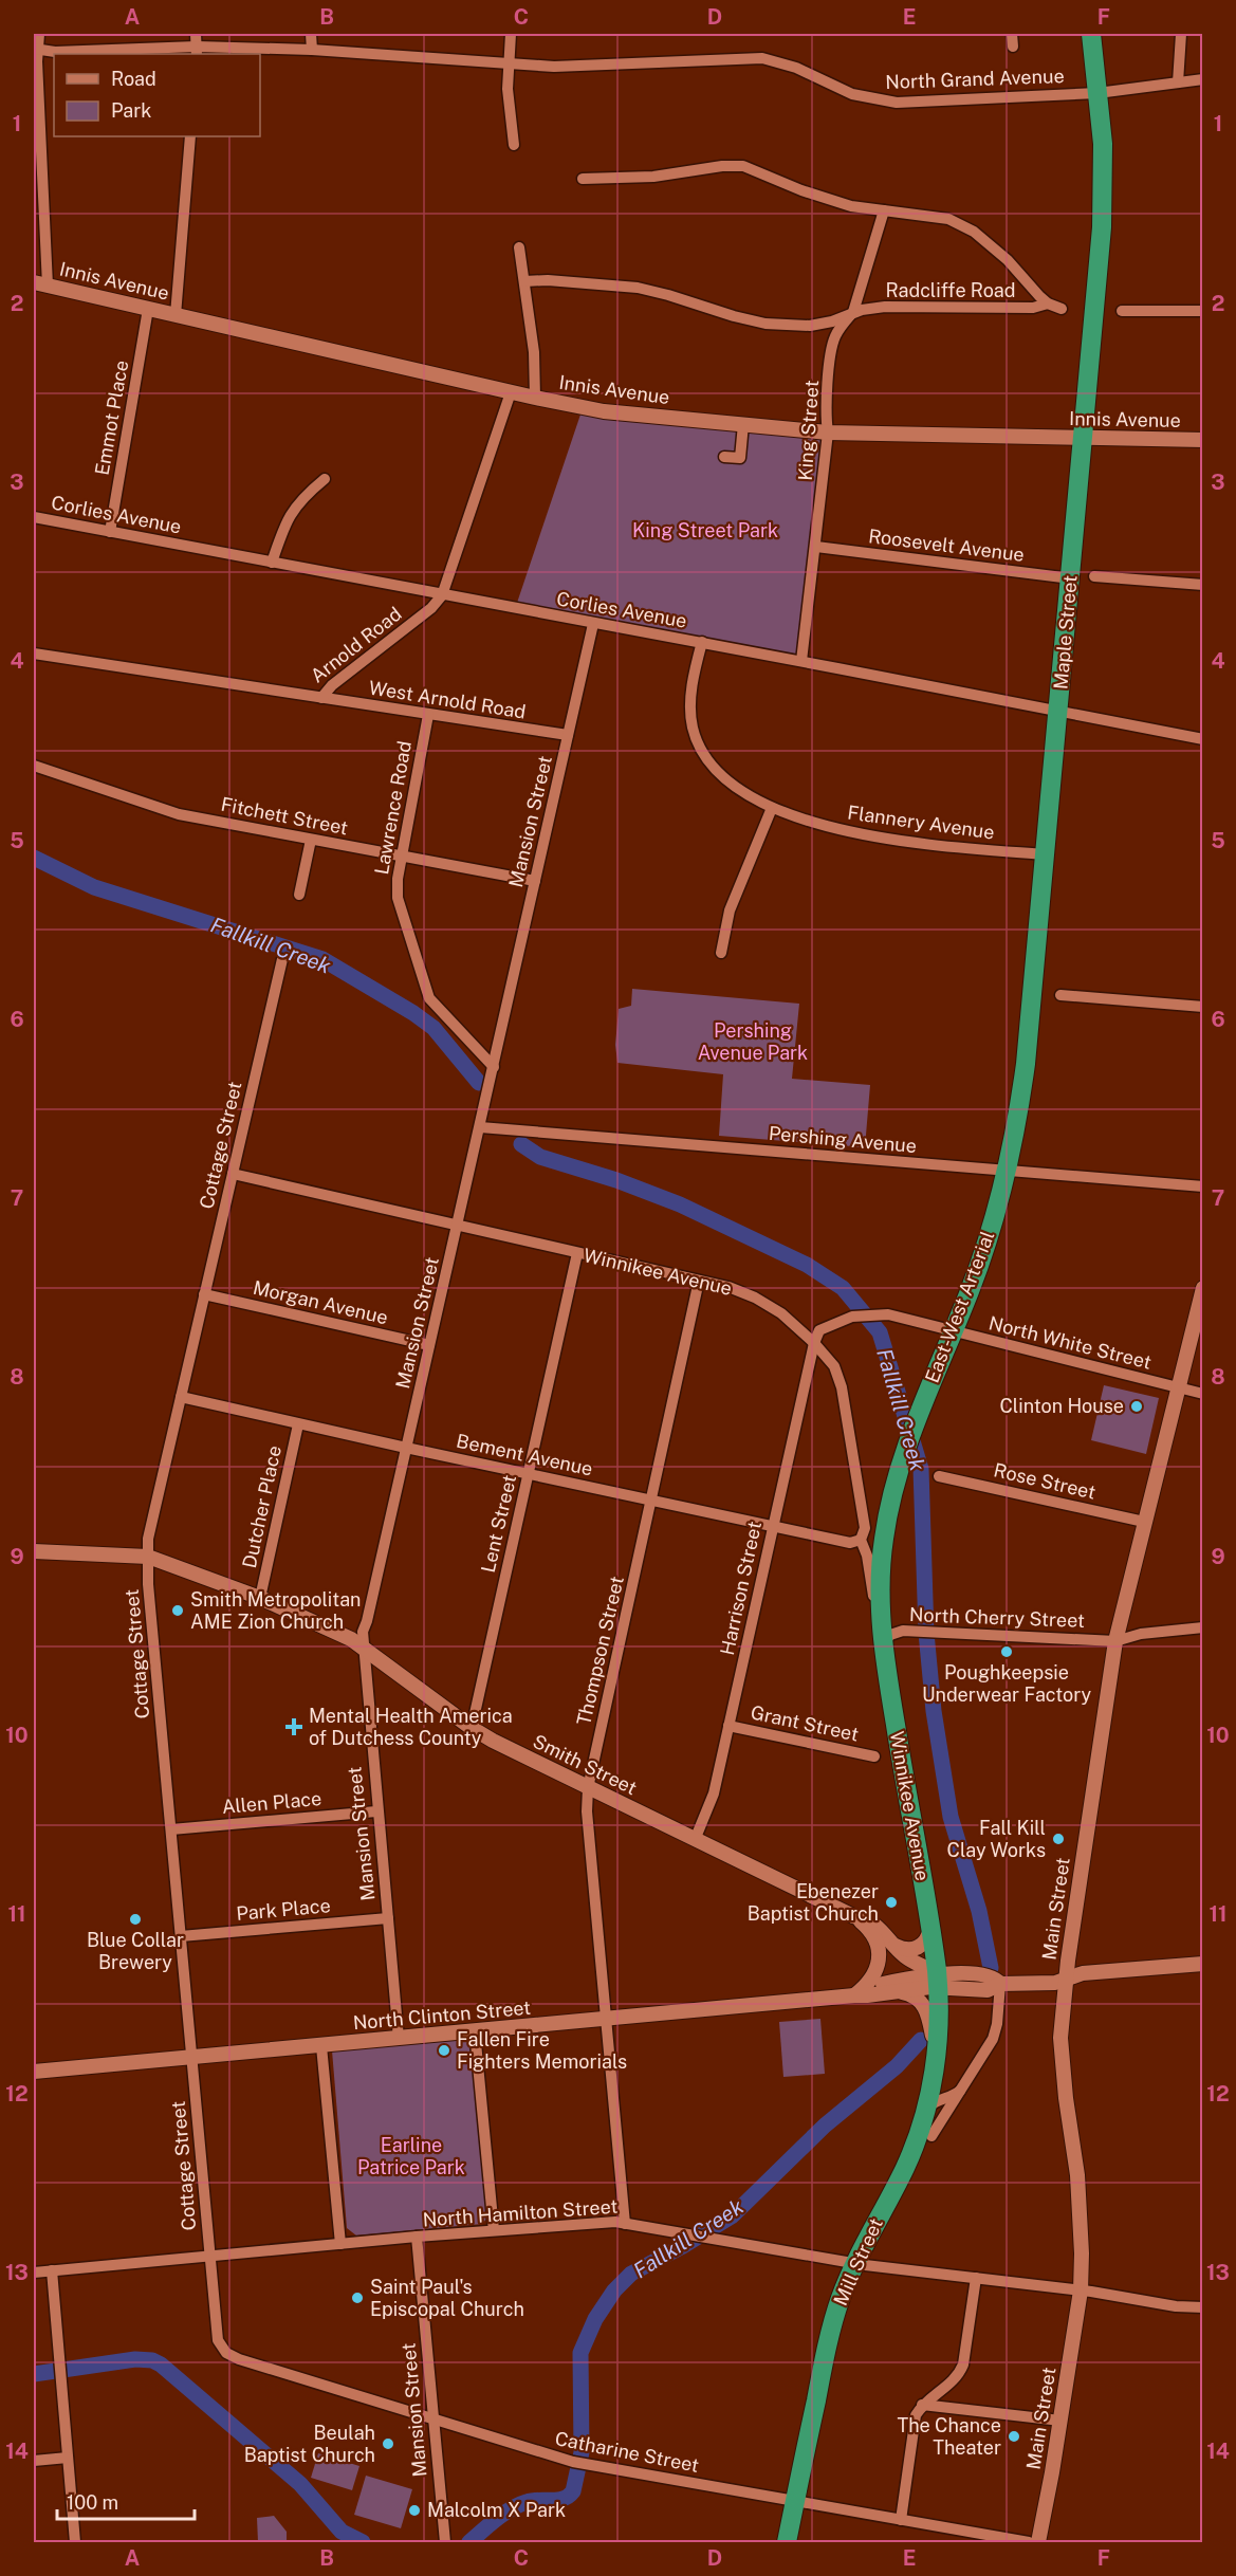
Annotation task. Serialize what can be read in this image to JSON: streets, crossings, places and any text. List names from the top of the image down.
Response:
{
  "streets": {
    "highway": [
      "Maple Street",
      "Winnikee Avenue",
      "East-West Arterial",
      "Mill Street"
    ],
    "street": [
      "North Grand Avenue",
      "Innis Avenue",
      "Radcliffe Road",
      "Emmot Place",
      "King Street",
      "Corlies Avenue",
      "Roosevelt Avenue",
      "Arnold Road",
      "West Arnold Road",
      "Lawrence Road",
      "Fitchett Street",
      "Mansion Street",
      "Flannery Avenue",
      "Pershing Avenue",
      "Cottage Street",
      "Morgan Avenue",
      "North White Street",
      "Bement Avenue",
      "Rose Street",
      "Dutcher Place",
      "Lent Street",
      "Harrison Street",
      "North Cherry Street",
      "Thompson Street",
      "Grant Street",
      "Smith Street",
      "Allen Place",
      "Main Street",
      "Park Place",
      "North Clinton Street",
      "North Hamilton Street",
      "Catharine Street"
    ]
  },
  "crossings": [
    ["North Grand Avenue", "Maple Street"],
    ["Innis Avenue", "Emmot Place"],
    ["Innis Avenue", "King Street"],
    ["Innis Avenue", "Maple Street"],
    ["Innis Avenue", "Arnold Road"],
    ["Radcliffe Road", "King Street"],
    ["Emmot Place", "Corlies Avenue"],
    ["King Street", "Corlies Avenue"],
    ["King Street", "Roosevelt Avenue"],
    ["Corlies Avenue", "Maple Street"],
    ["Corlies Avenue", "Arnold Road"],
    ["Corlies Avenue", "Mansion Street"],
    ["Corlies Avenue", "Flannery Avenue"],
    ["Roosevelt Avenue", "Maple Street"],
    ["Maple Street", "Flannery Avenue"],
    ["Maple Street", "Pershing Avenue"],
    ["Maple Street", "East-West Arterial"],
    ["Arnold Road", "West Arnold Road"],
    ["West Arnold Road", "Lawrence Road"],
    ["West Arnold Road", "Mansion Street"],
    ["Lawrence Road", "Fitchett Street"],
    ["Lawrence Road", "Mansion Street"],
    ["Fitchett Street", "Mansion Street"],
    ["Mansion Street", "Pershing Avenue"],
    ["Mansion Street", "Winnikee Avenue"],
    ["Mansion Street", "Morgan Avenue"],
    ["Mansion Street", "Bement Avenue"],
    ["Mansion Street", "Smith Street"],
    ["Mansion Street", "Allen Place"],
    ["Mansion Street", "Park Place"],
    ["Mansion Street", "North Clinton Street"],
    ["Mansion Street", "North Hamilton Street"],
    ["Mansion Street", "Catharine Street"],
    ["Pershing Avenue", "East-West Arterial"],
    ["Cottage Street", "Winnikee Avenue"],
    ["Cottage Street", "Morgan Avenue"],
    ["Cottage Street", "Bement Avenue"],
    ["Cottage Street", "Smith Street"],
    ["Cottage Street", "Allen Place"],
    ["Cottage Street", "Park Place"],
    ["Cottage Street", "North Clinton Street"],
    ["Cottage Street", "North Hamilton Street"],
    ["Cottage Street", "Catharine Street"],
    ["Winnikee Avenue", "East-West Arterial"],
    ["Winnikee Avenue", "North White Street"],
    ["Winnikee Avenue", "Bement Avenue"],
    ["Winnikee Avenue", "Lent Street"],
    ["Winnikee Avenue", "Harrison Street"],
    ["Winnikee Avenue", "North Cherry Street"],
    ["Winnikee Avenue", "Thompson Street"],
    ["Winnikee Avenue", "Smith Street"],
    ["Winnikee Avenue", "North Clinton Street"],
    ["Winnikee Avenue", "Mill Street"],
    ["East-West Arterial", "North White Street"],
    ["North White Street", "Harrison Street"],
    ["North White Street", "Main Street"],
    ["Bement Avenue", "Dutcher Place"],
    ["Bement Avenue", "Lent Street"],
    ["Bement Avenue", "Harrison Street"],
    ["Bement Avenue", "Thompson Street"],
    ["Rose Street", "Main Street"],
    ["Dutcher Place", "Smith Street"],
    ["Lent Street", "Smith Street"],
    ["Harrison Street", "Grant Street"],
    ["Harrison Street", "Smith Street"],
    ["North Cherry Street", "Main Street"],
    ["Thompson Street", "Smith Street"],
    ["Thompson Street", "North Clinton Street"],
    ["Thompson Street", "North Hamilton Street"],
    ["Smith Street", "North Clinton Street"],
    ["Smith Street", "Mill Street"],
    ["Main Street", "North Clinton Street"],
    ["Main Street", "North Hamilton Street"],
    ["North Clinton Street", "Mill Street"],
    ["North Hamilton Street", "Mill Street"],
    ["Mill Street", "Catharine Street"]
  ],
  "water": ["Fallkill Creek"],
  "parks": ["King Street Park", "Pershing Avenue Park", "Earline Patrice Park"],
  "places": {
    "other": [
      "Clinton House",
      "Smith Metropolitan AME Zion Church",
      "Poughkeepsie Underwear Factory",
      "Fall Kill Clay Works",
      "Ebenezer Baptist Church",
      "Blue Collar Brewery",
      "Fallen Fire Fighters Memorials",
      "Saint Paul's Episcopal Church",
      "The Chance Theater",
      "Beulah Baptist Church",
      "Malcolm X Park"
    ],
    "health": ["Mental Health America of Dutchess County"]
  },
  "legend": ["Road", "Park"],
  "scale_bar": "100 m",
  "grid": {
    "columns": [
      "A",
      "B",
      "C",
      "D",
      "E",
      "F"
    ],
    "rows": [
      "1",
      "2",
      "3",
      "4",
      "5",
      "6",
      "7",
      "8",
      "9",
      "10",
      "11",
      "12",
      "13",
      "14"
    ]
  }
}
